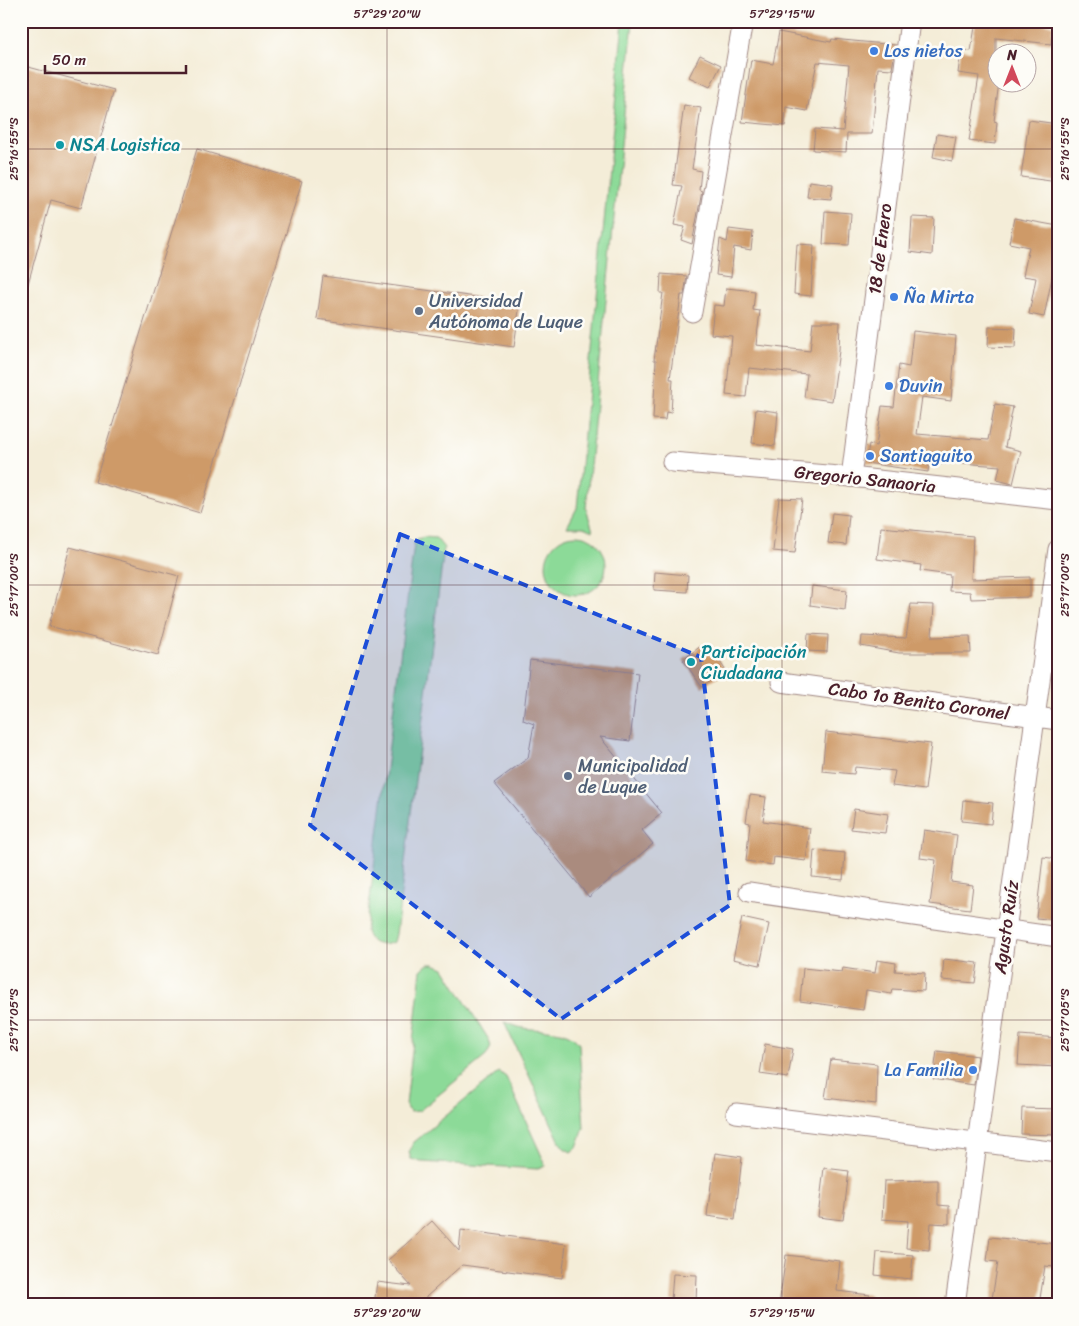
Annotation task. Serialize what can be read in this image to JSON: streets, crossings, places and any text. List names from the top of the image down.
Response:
{
  "streets": {
    "street": [
      "18 de Enero",
      "Gregorio Sanaoria",
      "Cabo 1o Benito Coronel",
      "Agusto Ruíz"
    ]
  },
  "crossings": [
    ["18 de Enero", "Gregorio Sanaoria"],
    ["Cabo 1o Benito Coronel", "Agusto Ruíz"]
  ],
  "places": [
    "Los nietos",
    "NSA Logistica",
    "Ña Mirta",
    "Universidad Autónoma de Luque",
    "Duvin",
    "Santiaguito",
    "Participación Ciudadana",
    "Municipalidad de Luque",
    "La Familia"
  ],
  "scale_bar": "50 m",
  "north": "top",
  "coordinates": [
    "57°29'20\"W",
    "57°29'15\"W",
    "25°16'55\"S",
    "25°17'00\"S",
    "25°17'05\"S"
  ]
}
